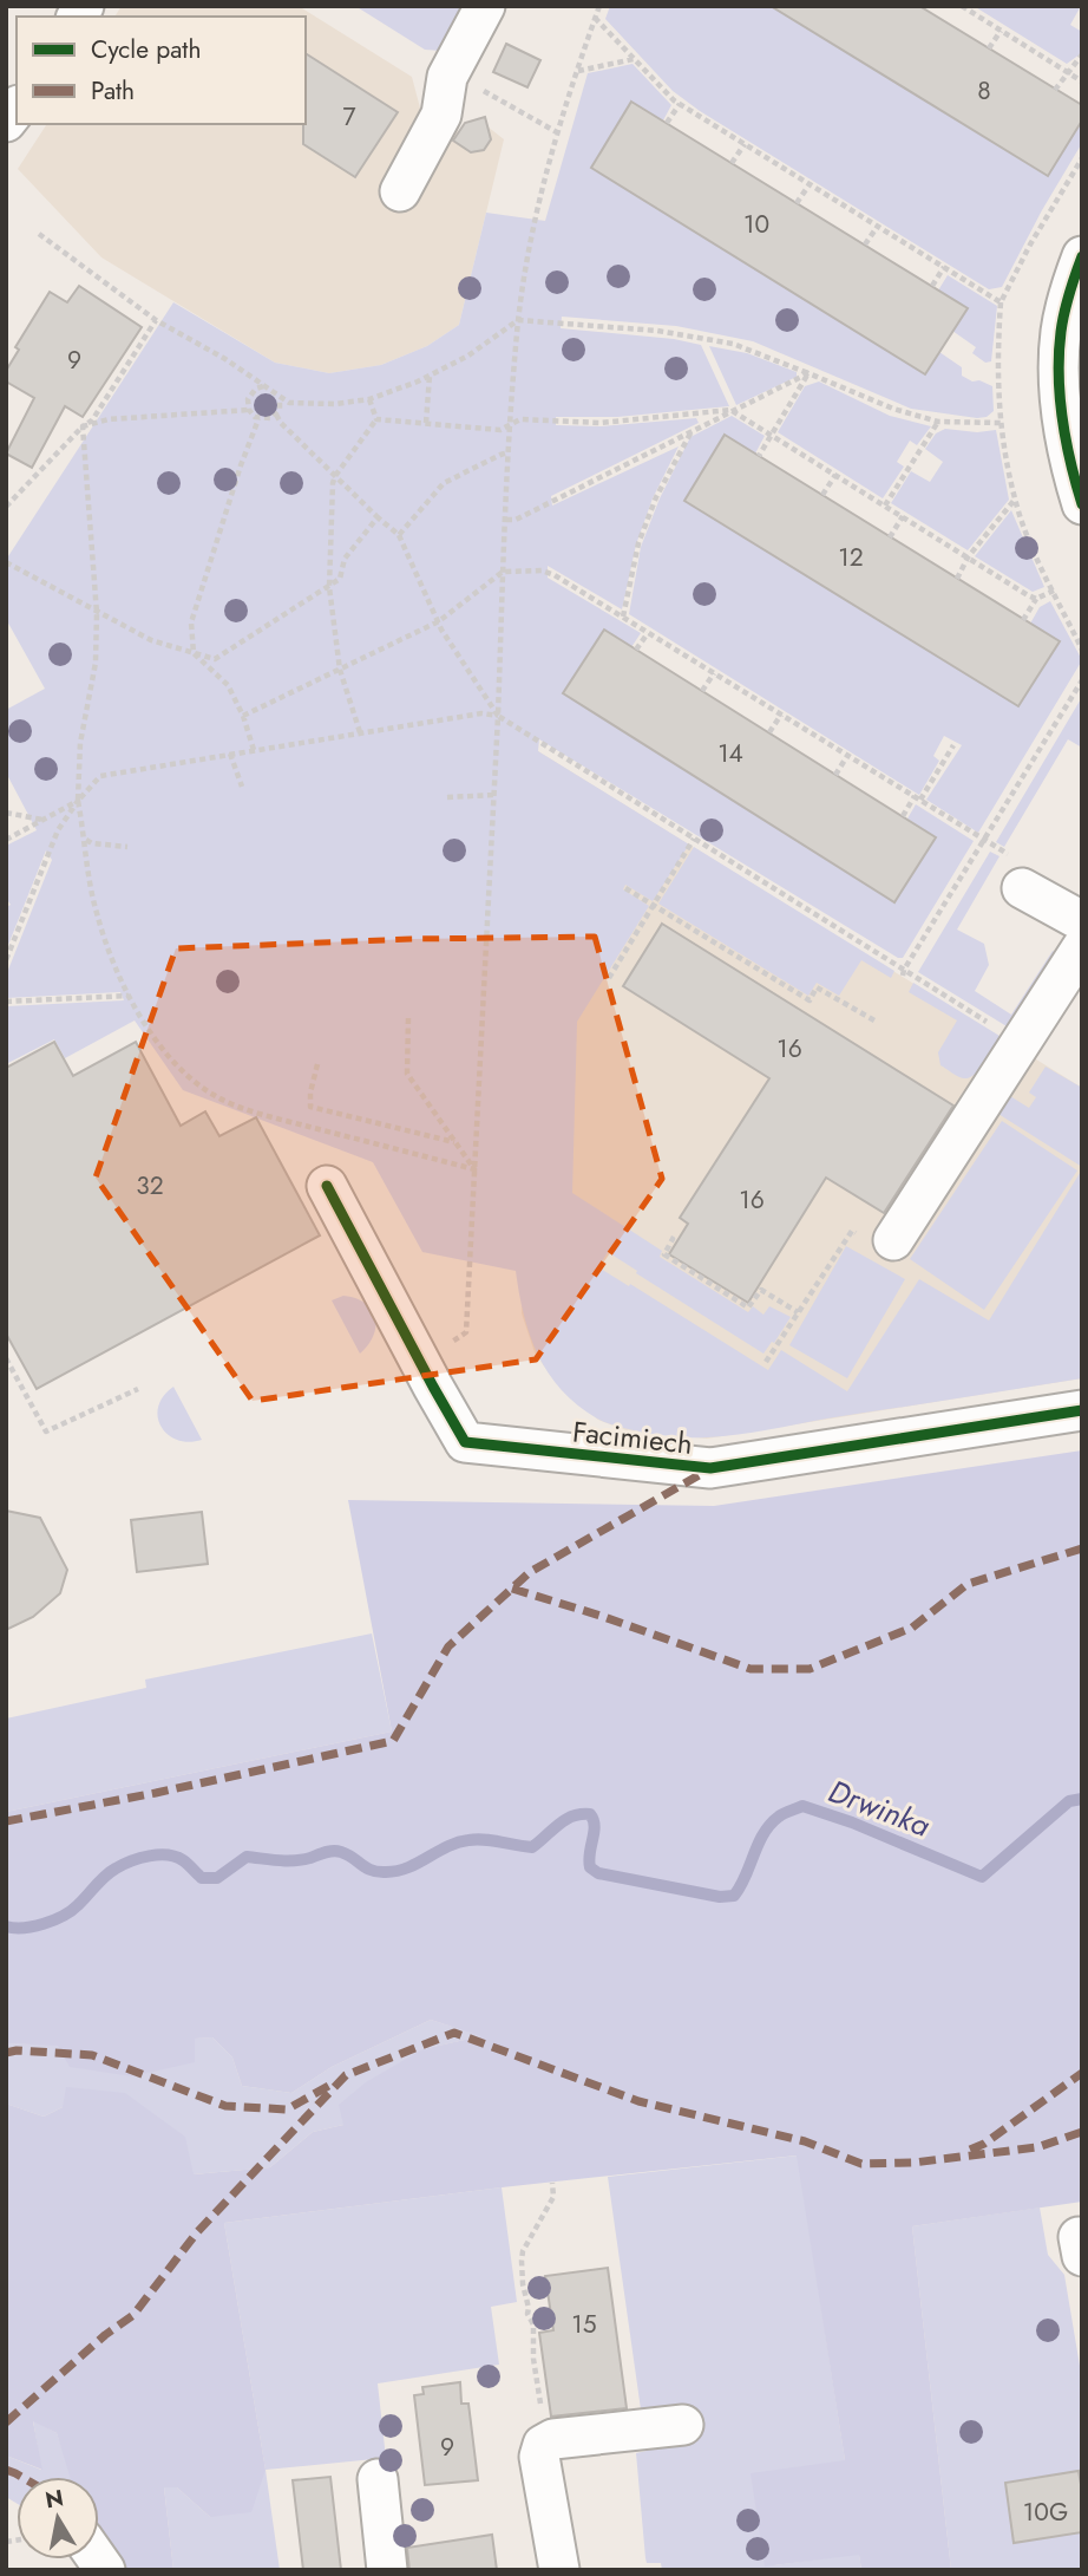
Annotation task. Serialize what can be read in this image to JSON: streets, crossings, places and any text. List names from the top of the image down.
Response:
{
  "streets": {
    "street": ["Facimiech"]
  },
  "water": ["Drwinka"],
  "house_numbers": [
    "8",
    "7",
    "10",
    "9",
    "12",
    "14",
    "16",
    "32",
    "16",
    "15",
    "9",
    "10G"
  ],
  "legend": ["Cycle path", "Path"],
  "north": "top"
}
